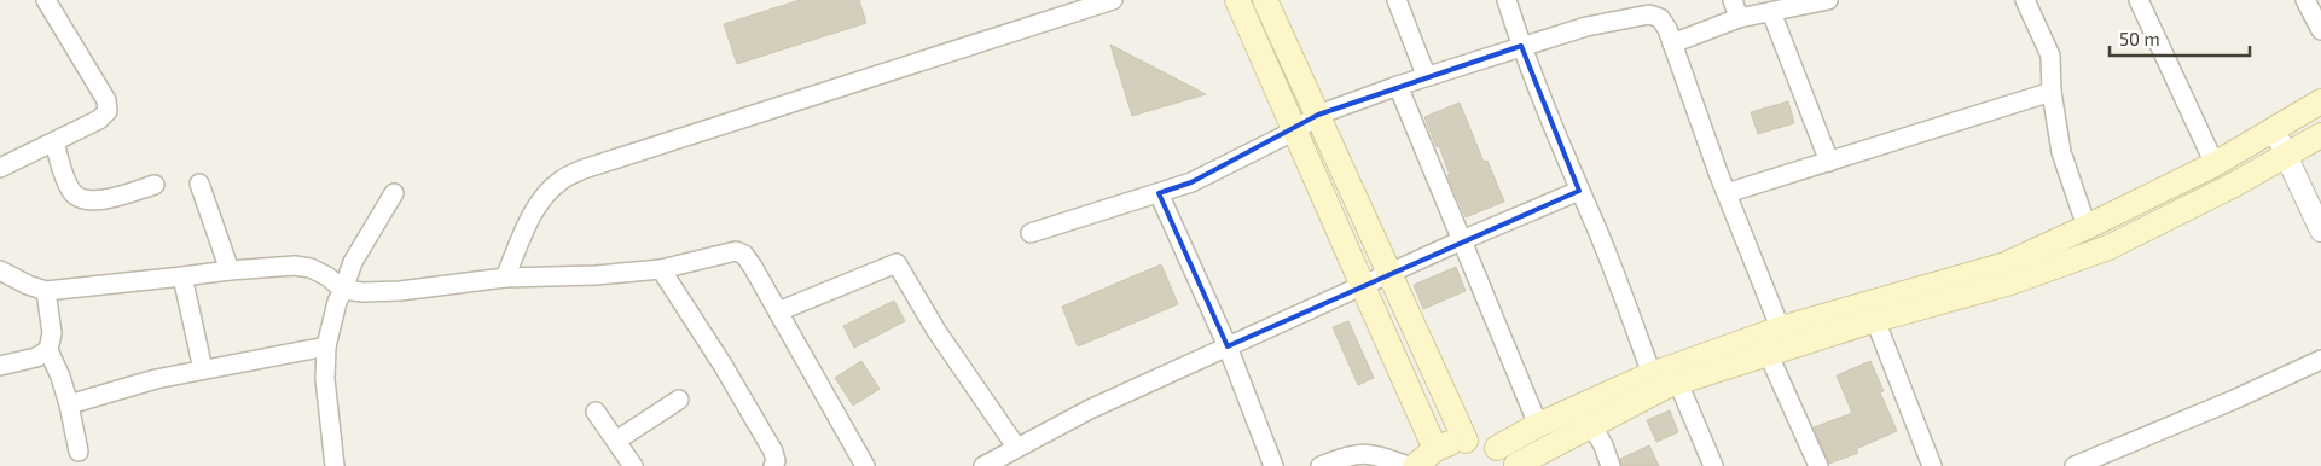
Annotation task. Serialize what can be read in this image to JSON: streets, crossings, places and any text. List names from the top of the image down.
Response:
{
  "scale_bar": "50 m"
}
